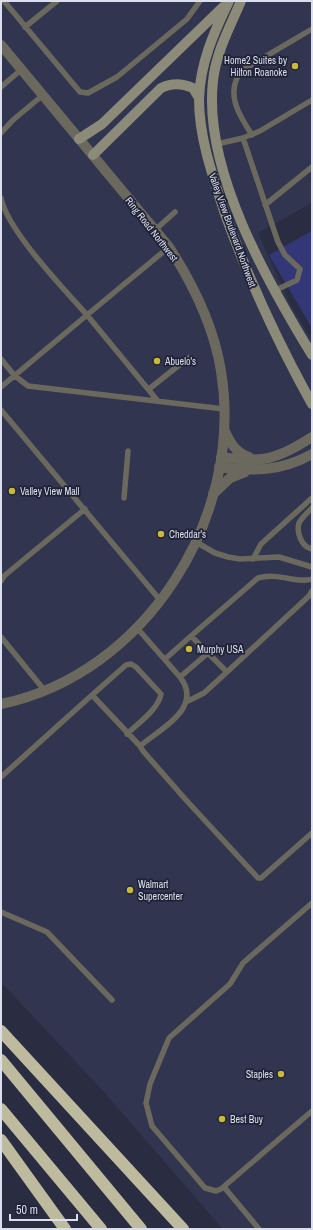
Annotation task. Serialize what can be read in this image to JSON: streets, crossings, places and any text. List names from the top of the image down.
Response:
{
  "streets": {
    "main road": ["Valley View Boulevard Northwest"],
    "street": ["Ring Road Northwest"]
  },
  "places": [
    "Home2 Suites by Hilton Roanoke",
    "Abuelo's",
    "Valley View Mall",
    "Cheddar's",
    "Murphy USA",
    "Walmart Supercenter",
    "Staples",
    "Best Buy"
  ],
  "scale_bar": "50 m"
}
